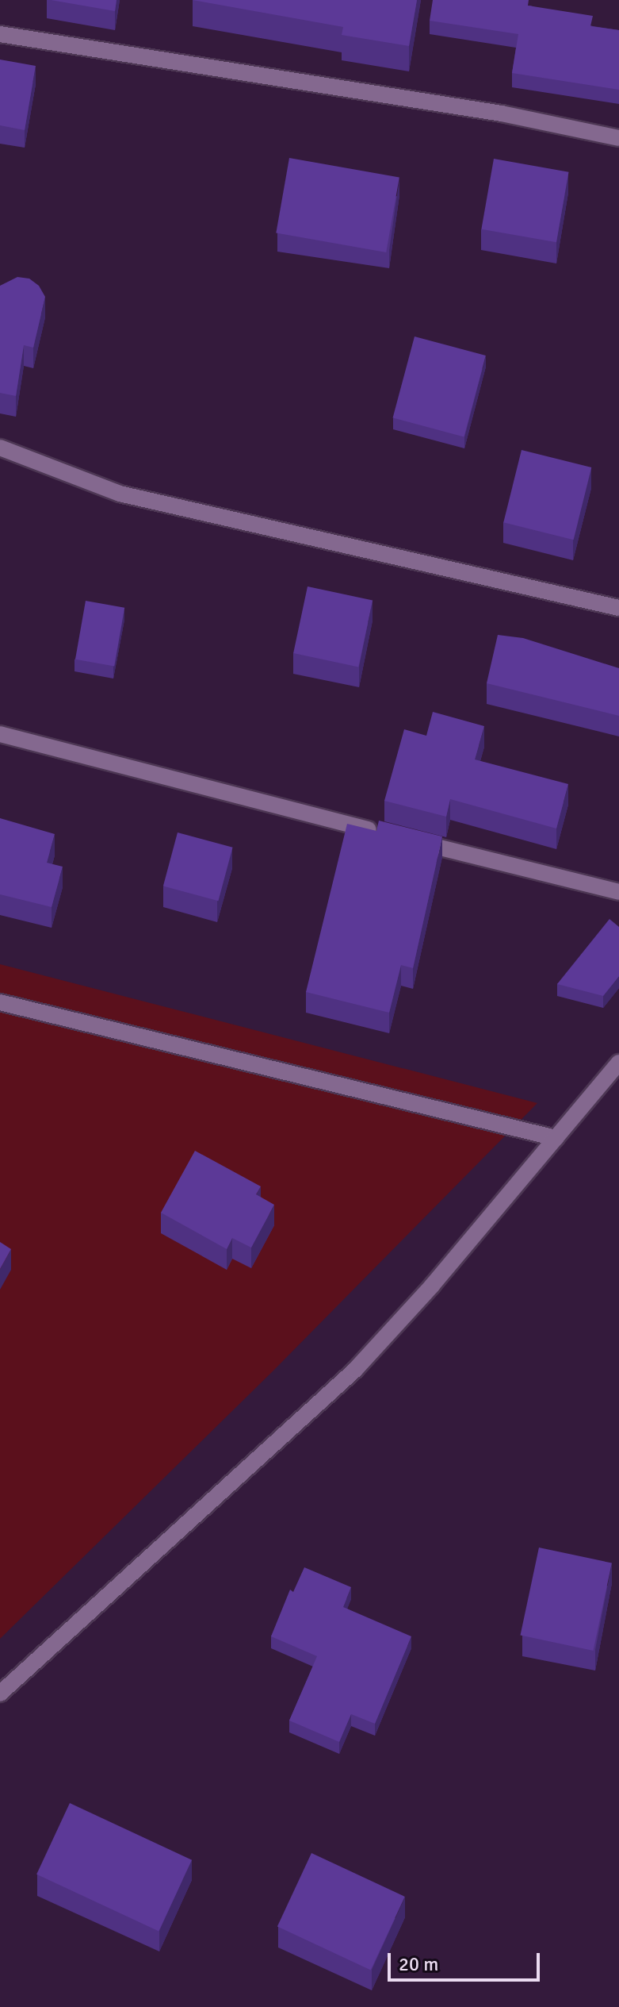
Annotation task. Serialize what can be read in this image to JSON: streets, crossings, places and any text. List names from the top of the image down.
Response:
{
  "scale_bar": "20 m"
}
